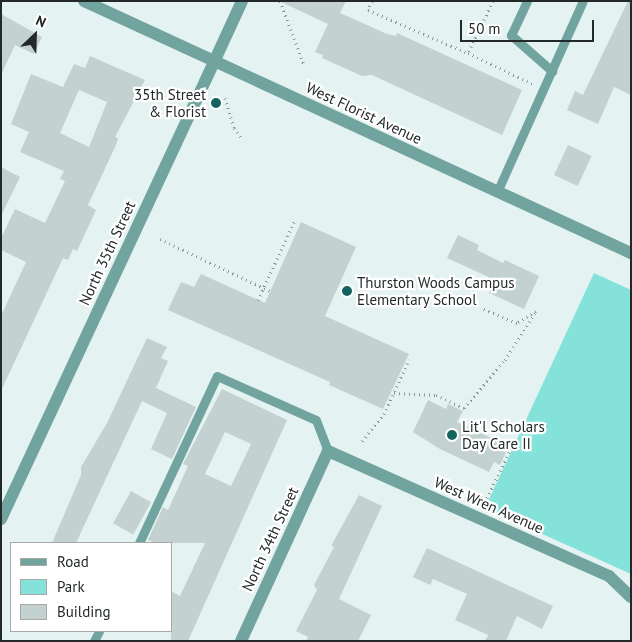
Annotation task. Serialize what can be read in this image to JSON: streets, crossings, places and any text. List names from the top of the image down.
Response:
{
  "streets": {
    "street": [
      "West Florist Avenue",
      "North 35th Street",
      "West Wren Avenue",
      "North 34th Street"
    ]
  },
  "crossings": [
    ["West Florist Avenue", "North 35th Street"],
    ["West Wren Avenue", "North 34th Street"]
  ],
  "places": ["35th Street & Florist", "Thurston Woods Campus Elementary School", "Lit'l Scholars Day Care II"],
  "legend": ["Road", "Park", "Building"],
  "scale_bar": "50 m",
  "north": "top right"
}
